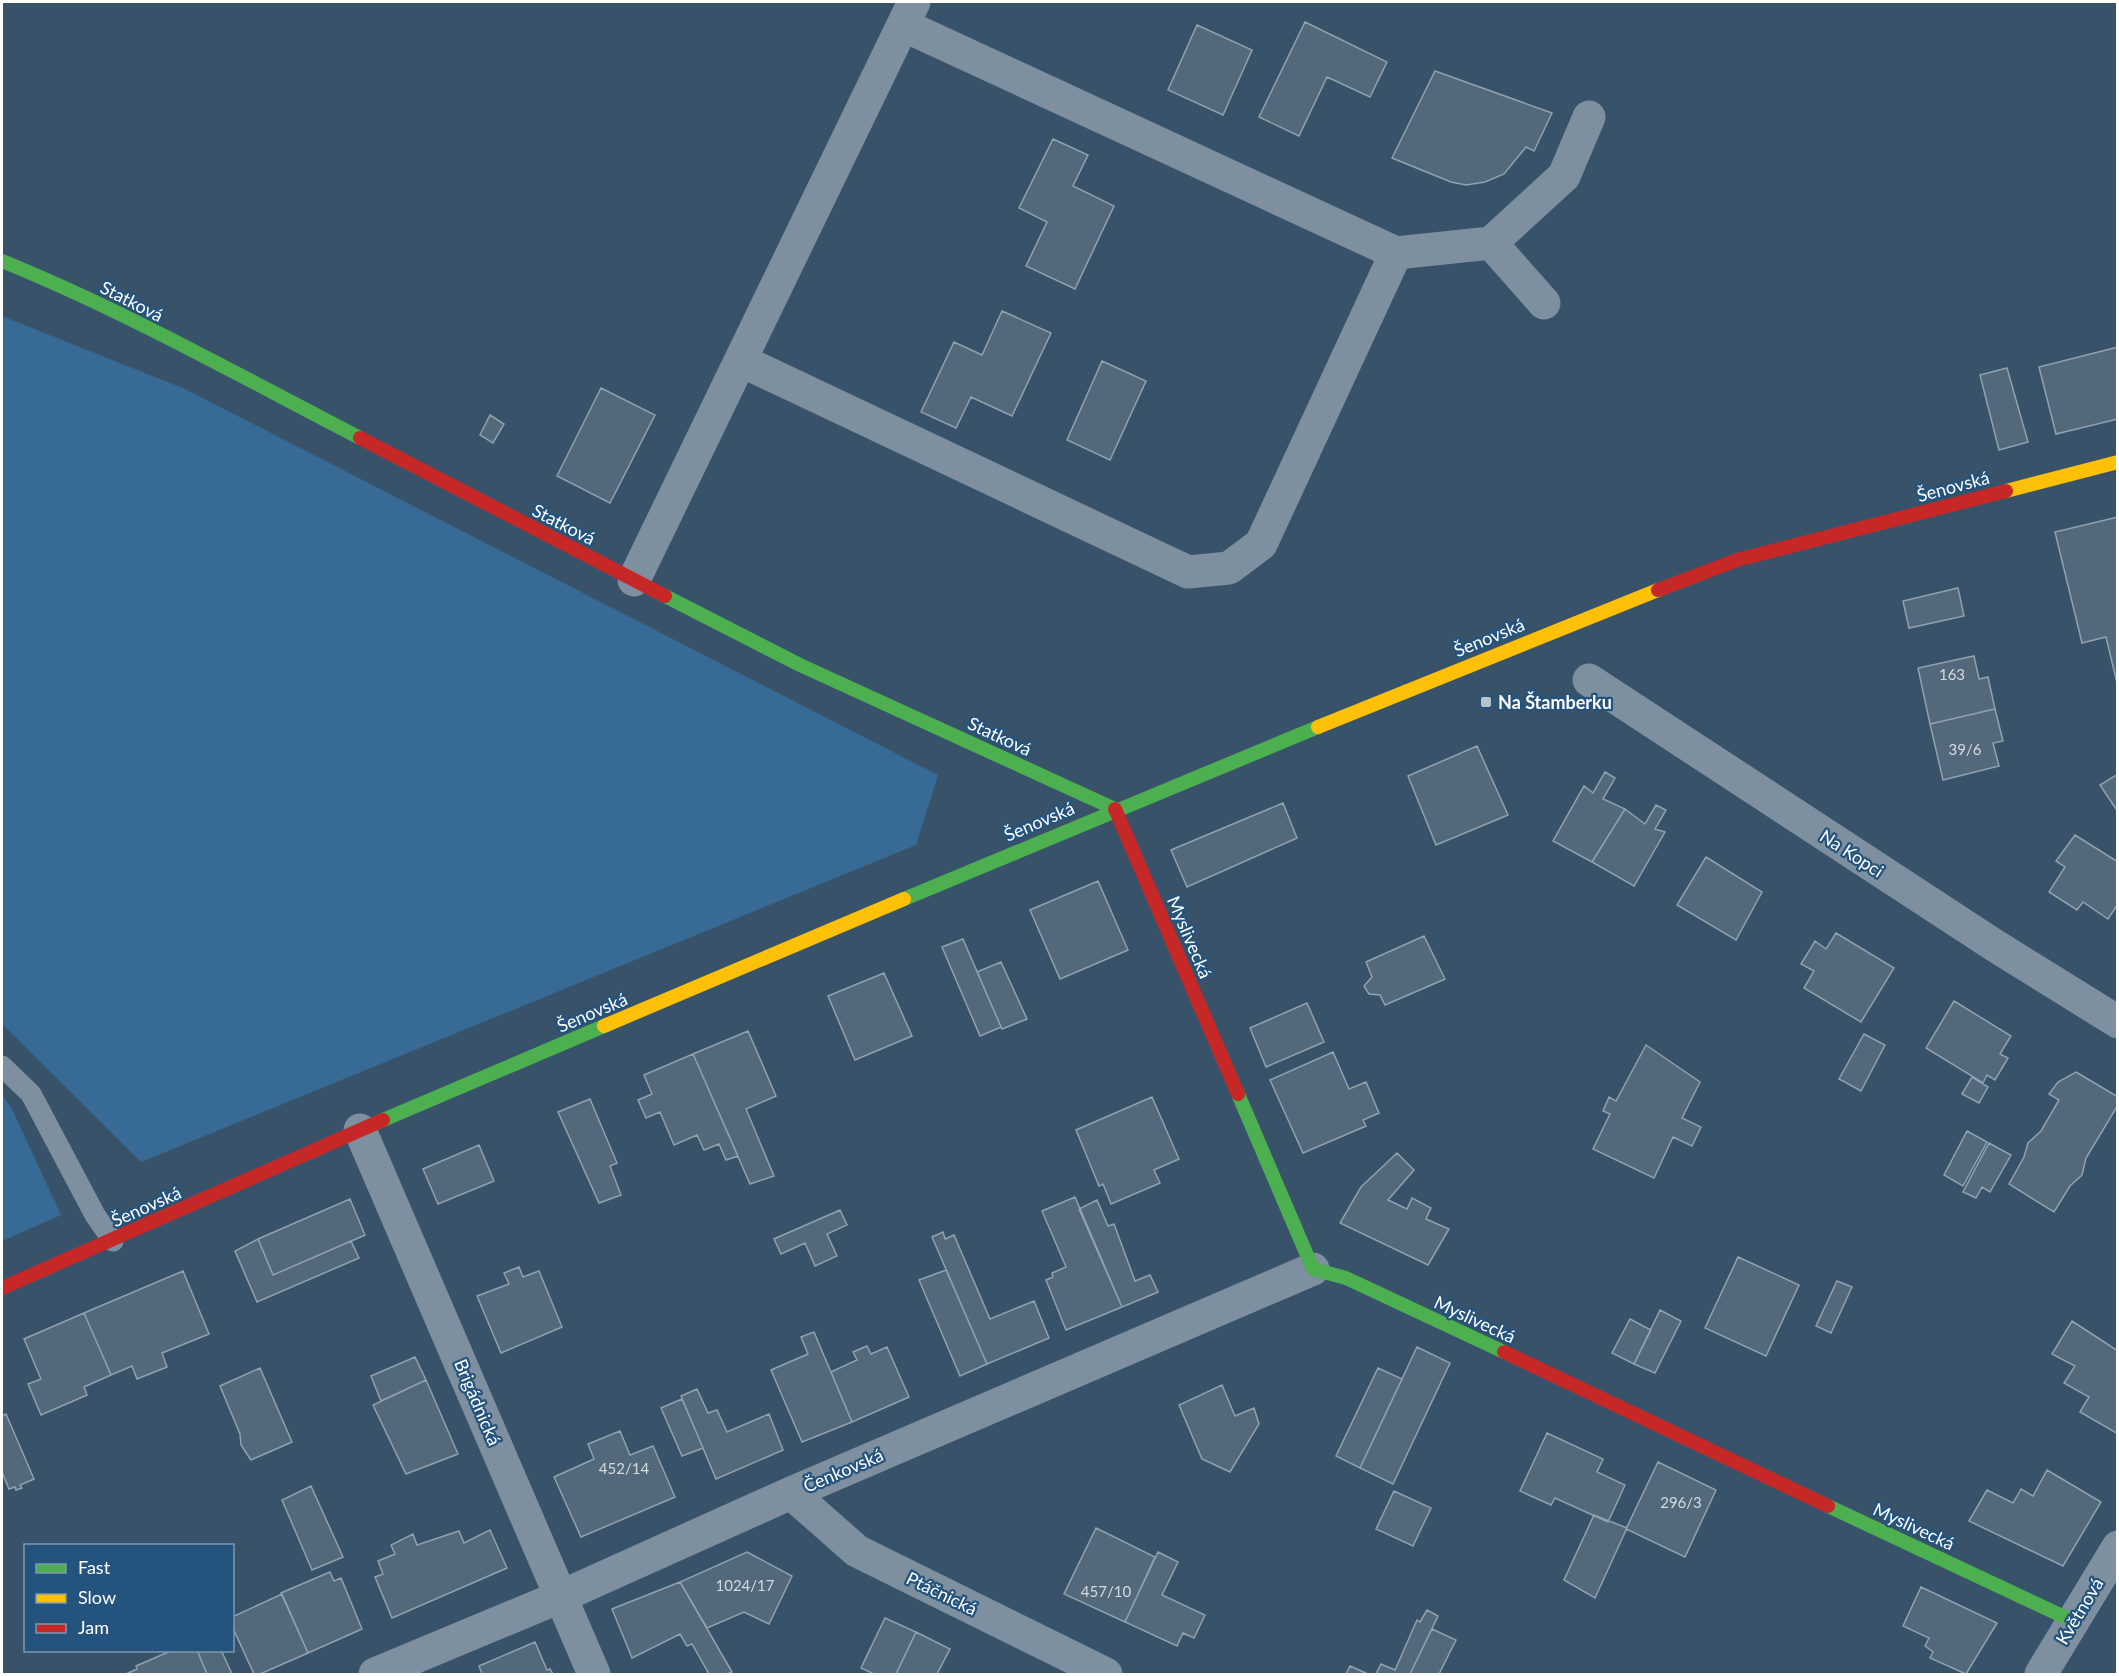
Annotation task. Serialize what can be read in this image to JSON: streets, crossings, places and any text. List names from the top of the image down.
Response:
{
  "streets": {
    "street": [
      "Statková",
      "Šenovská",
      "Na Kopci",
      "Myslivecká",
      "Brigádnická",
      "Čenkovská",
      "Ptáčnická",
      "Květnová"
    ]
  },
  "crossings": [
    ["Statková", "Šenovská"],
    ["Statková", "Myslivecká"],
    ["Šenovská", "Myslivecká"],
    ["Šenovská", "Brigádnická"],
    ["Myslivecká", "Čenkovská"],
    ["Myslivecká", "Květnová"],
    ["Brigádnická", "Čenkovská"],
    ["Čenkovská", "Ptáčnická"]
  ],
  "places": {
    "transit": ["Na Štamberku"]
  },
  "house_numbers": [
    "163",
    "39/6",
    "452/14",
    "296/3",
    "1024/17",
    "457/10"
  ],
  "legend": ["Fast", "Slow", "Jam"]
}
